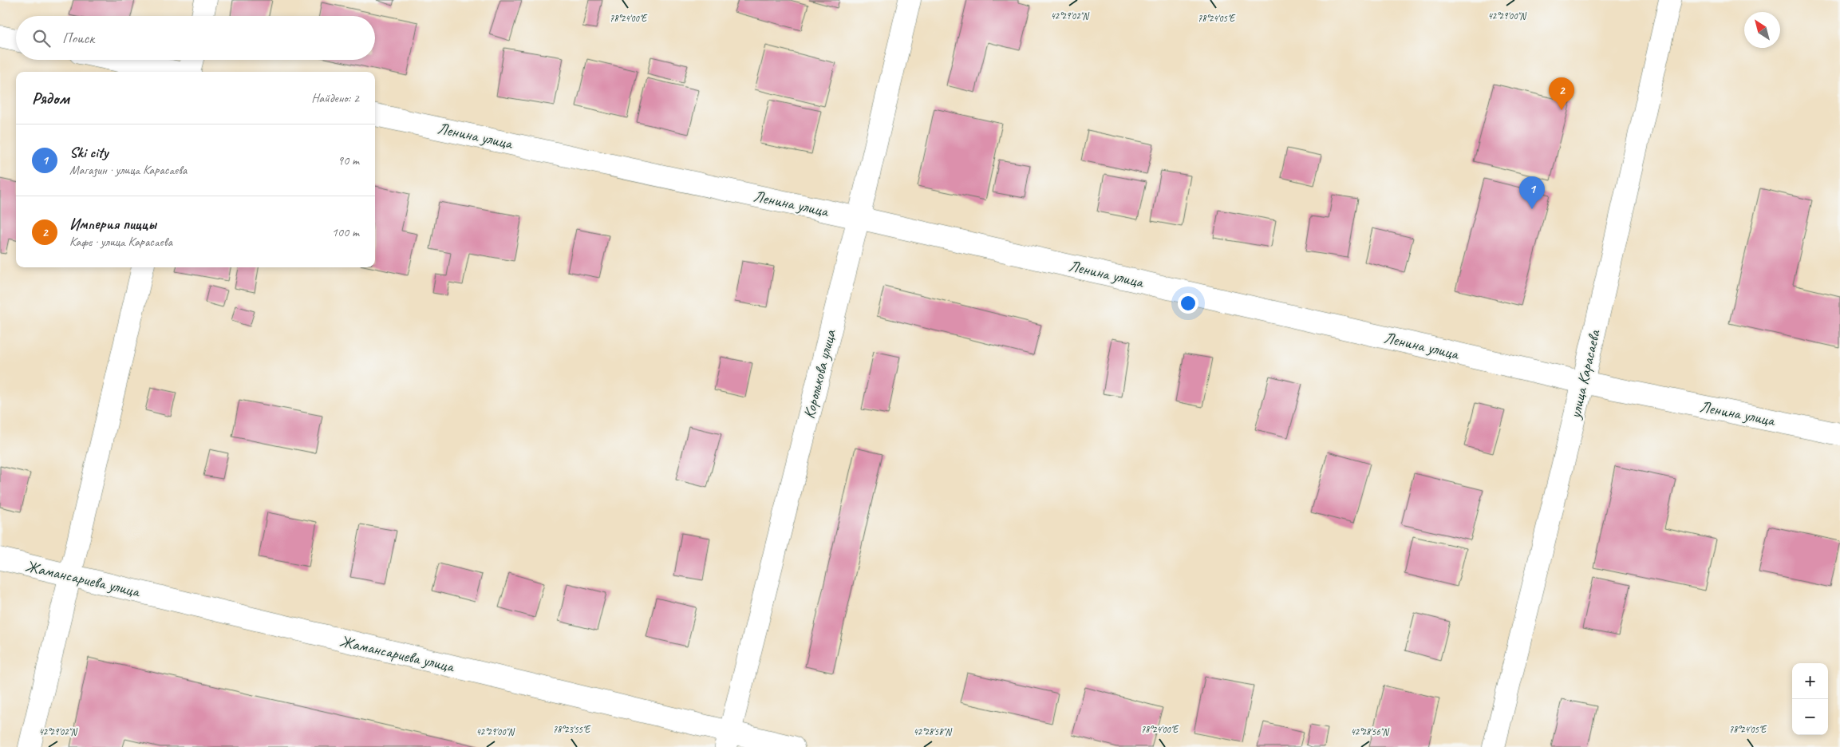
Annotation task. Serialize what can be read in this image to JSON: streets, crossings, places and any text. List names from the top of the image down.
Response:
{
  "streets": {
    "street": [
      "Ленина улица",
      "Королькова улица",
      "улица Карасаева",
      "Жамансариева улица"
    ]
  },
  "crossings": [
    ["Ленина улица", "Королькова улица"],
    ["Ленина улица", "улица Карасаева"],
    ["Королькова улица", "Жамансариева улица"]
  ],
  "north": "top left",
  "page": {
    "search": "Поиск",
    "heading": ["Рядом", "Найдено: 2"],
    "pins": ["2", "1"],
    "list": [
      {
        "mark": "1",
        "name": "Ski city",
        "note": "Магазин · улица Карасаева",
        "value": "90 m"
      },
      {
        "mark": "2",
        "name": "Империя пиццы",
        "note": "Кафе · улица Карасаева",
        "value": "100 m"
      }
    ],
    "map_buttons": ["+", "−"]
  },
  "coordinates": [
    "42°29'02\"N",
    "42°29'00\"N",
    "78°24'00\"E",
    "78°24'05\"E",
    "78°23'55\"E",
    "42°28'58\"N",
    "42°28'56\"N"
  ]
}
